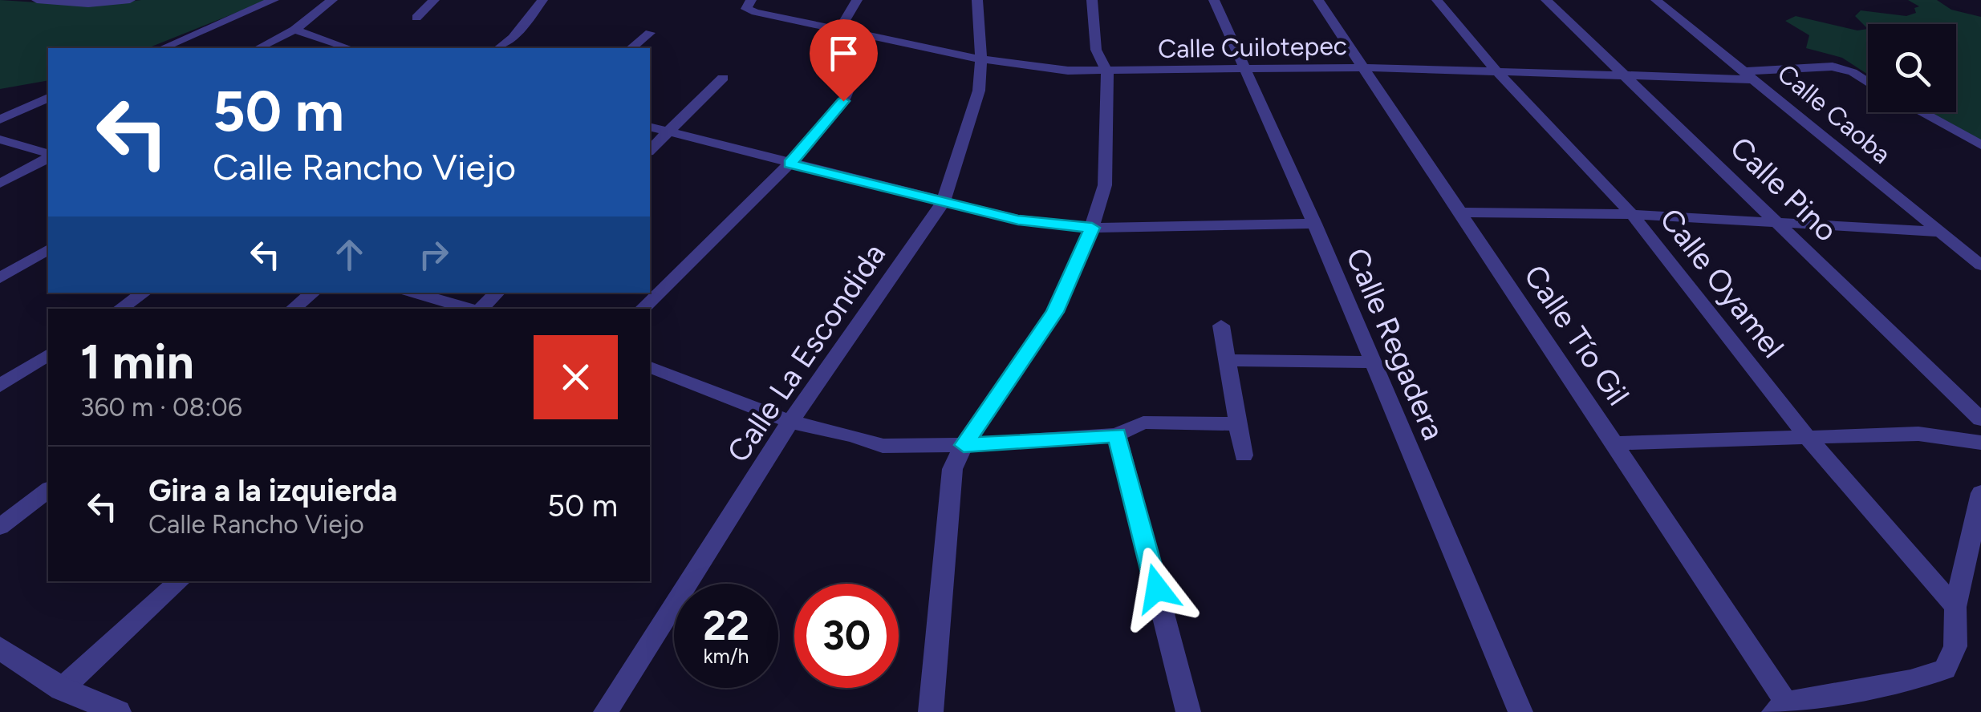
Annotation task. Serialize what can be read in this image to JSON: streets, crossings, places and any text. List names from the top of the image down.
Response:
{
  "streets": {
    "street": [
      "Calle Cuilotepec",
      "Calle Caoba",
      "Calle Pino",
      "Calle Oyamel",
      "Calle Tío Gil",
      "Calle Regadera",
      "Calle La Escondida"
    ]
  },
  "crossings": [
    ["Calle Cuilotepec", "Calle Caoba"],
    ["Calle Cuilotepec", "Calle Pino"],
    ["Calle Cuilotepec", "Calle Oyamel"],
    ["Calle Cuilotepec", "Calle Tío Gil"],
    ["Calle Cuilotepec", "Calle Regadera"],
    ["Calle Cuilotepec", "Calle La Escondida"]
  ],
  "page": {
    "turn": ["50 m", "Calle Rancho Viejo"],
    "heading": ["1 min", "360 m · 08:06"],
    "list": [
      {
        "name": "Gira a la izquierda",
        "note": "Calle Rancho Viejo",
        "value": "50 m"
      }
    ],
    "speed": "22 km/h",
    "limit": "30"
  }
}
